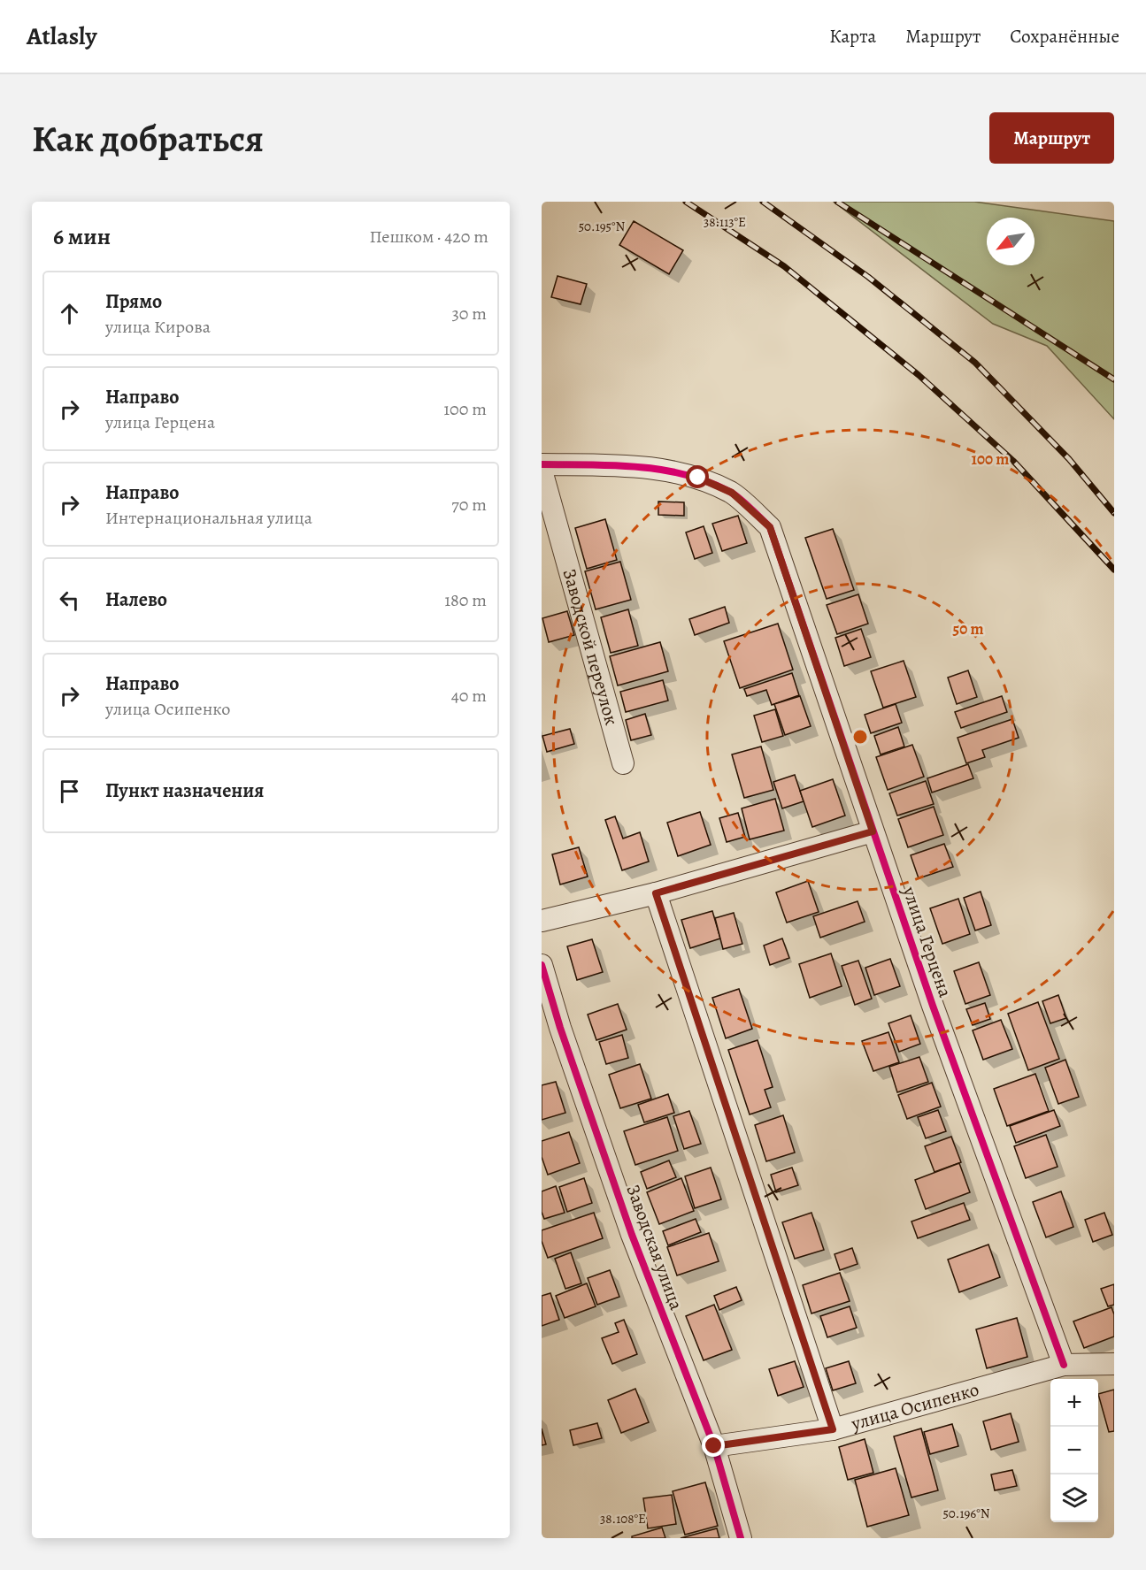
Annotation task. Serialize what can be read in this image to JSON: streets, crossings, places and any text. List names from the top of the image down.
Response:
{
  "streets": {
    "street": [
      "Заводской переулок",
      "улица Герцена",
      "Заводская улица",
      "улица Осипенко"
    ]
  },
  "crossings": [
    ["улица Герцена", "улица Осипенко"],
    ["Заводская улица", "улица Осипенко"]
  ],
  "north": "bottom left",
  "page": {
    "header": "Atlasly",
    "nav": ["Карта", "Маршрут", "Сохранённые"],
    "buttons": "Маршрут",
    "title": "Как добраться",
    "heading": ["6 мин", "Пешком · 420 m"],
    "list": [
      ["Прямо", "улица Кирова", "30 m"],
      ["Направо", "улица Герцена", "100 m"],
      ["Направо", "Интернациональная улица", "70 m"],
      ["Налево", "180 m"],
      ["Направо", "улица Осипенко", "40 m"],
      "Пункт назначения"
    ],
    "map_buttons": ["+", "−"]
  },
  "coordinates": [
    "38.113°E",
    "50.195°N",
    "50.196°N",
    "38.108°E"
  ],
  "rings": ["100 m", "50 m"]
}
